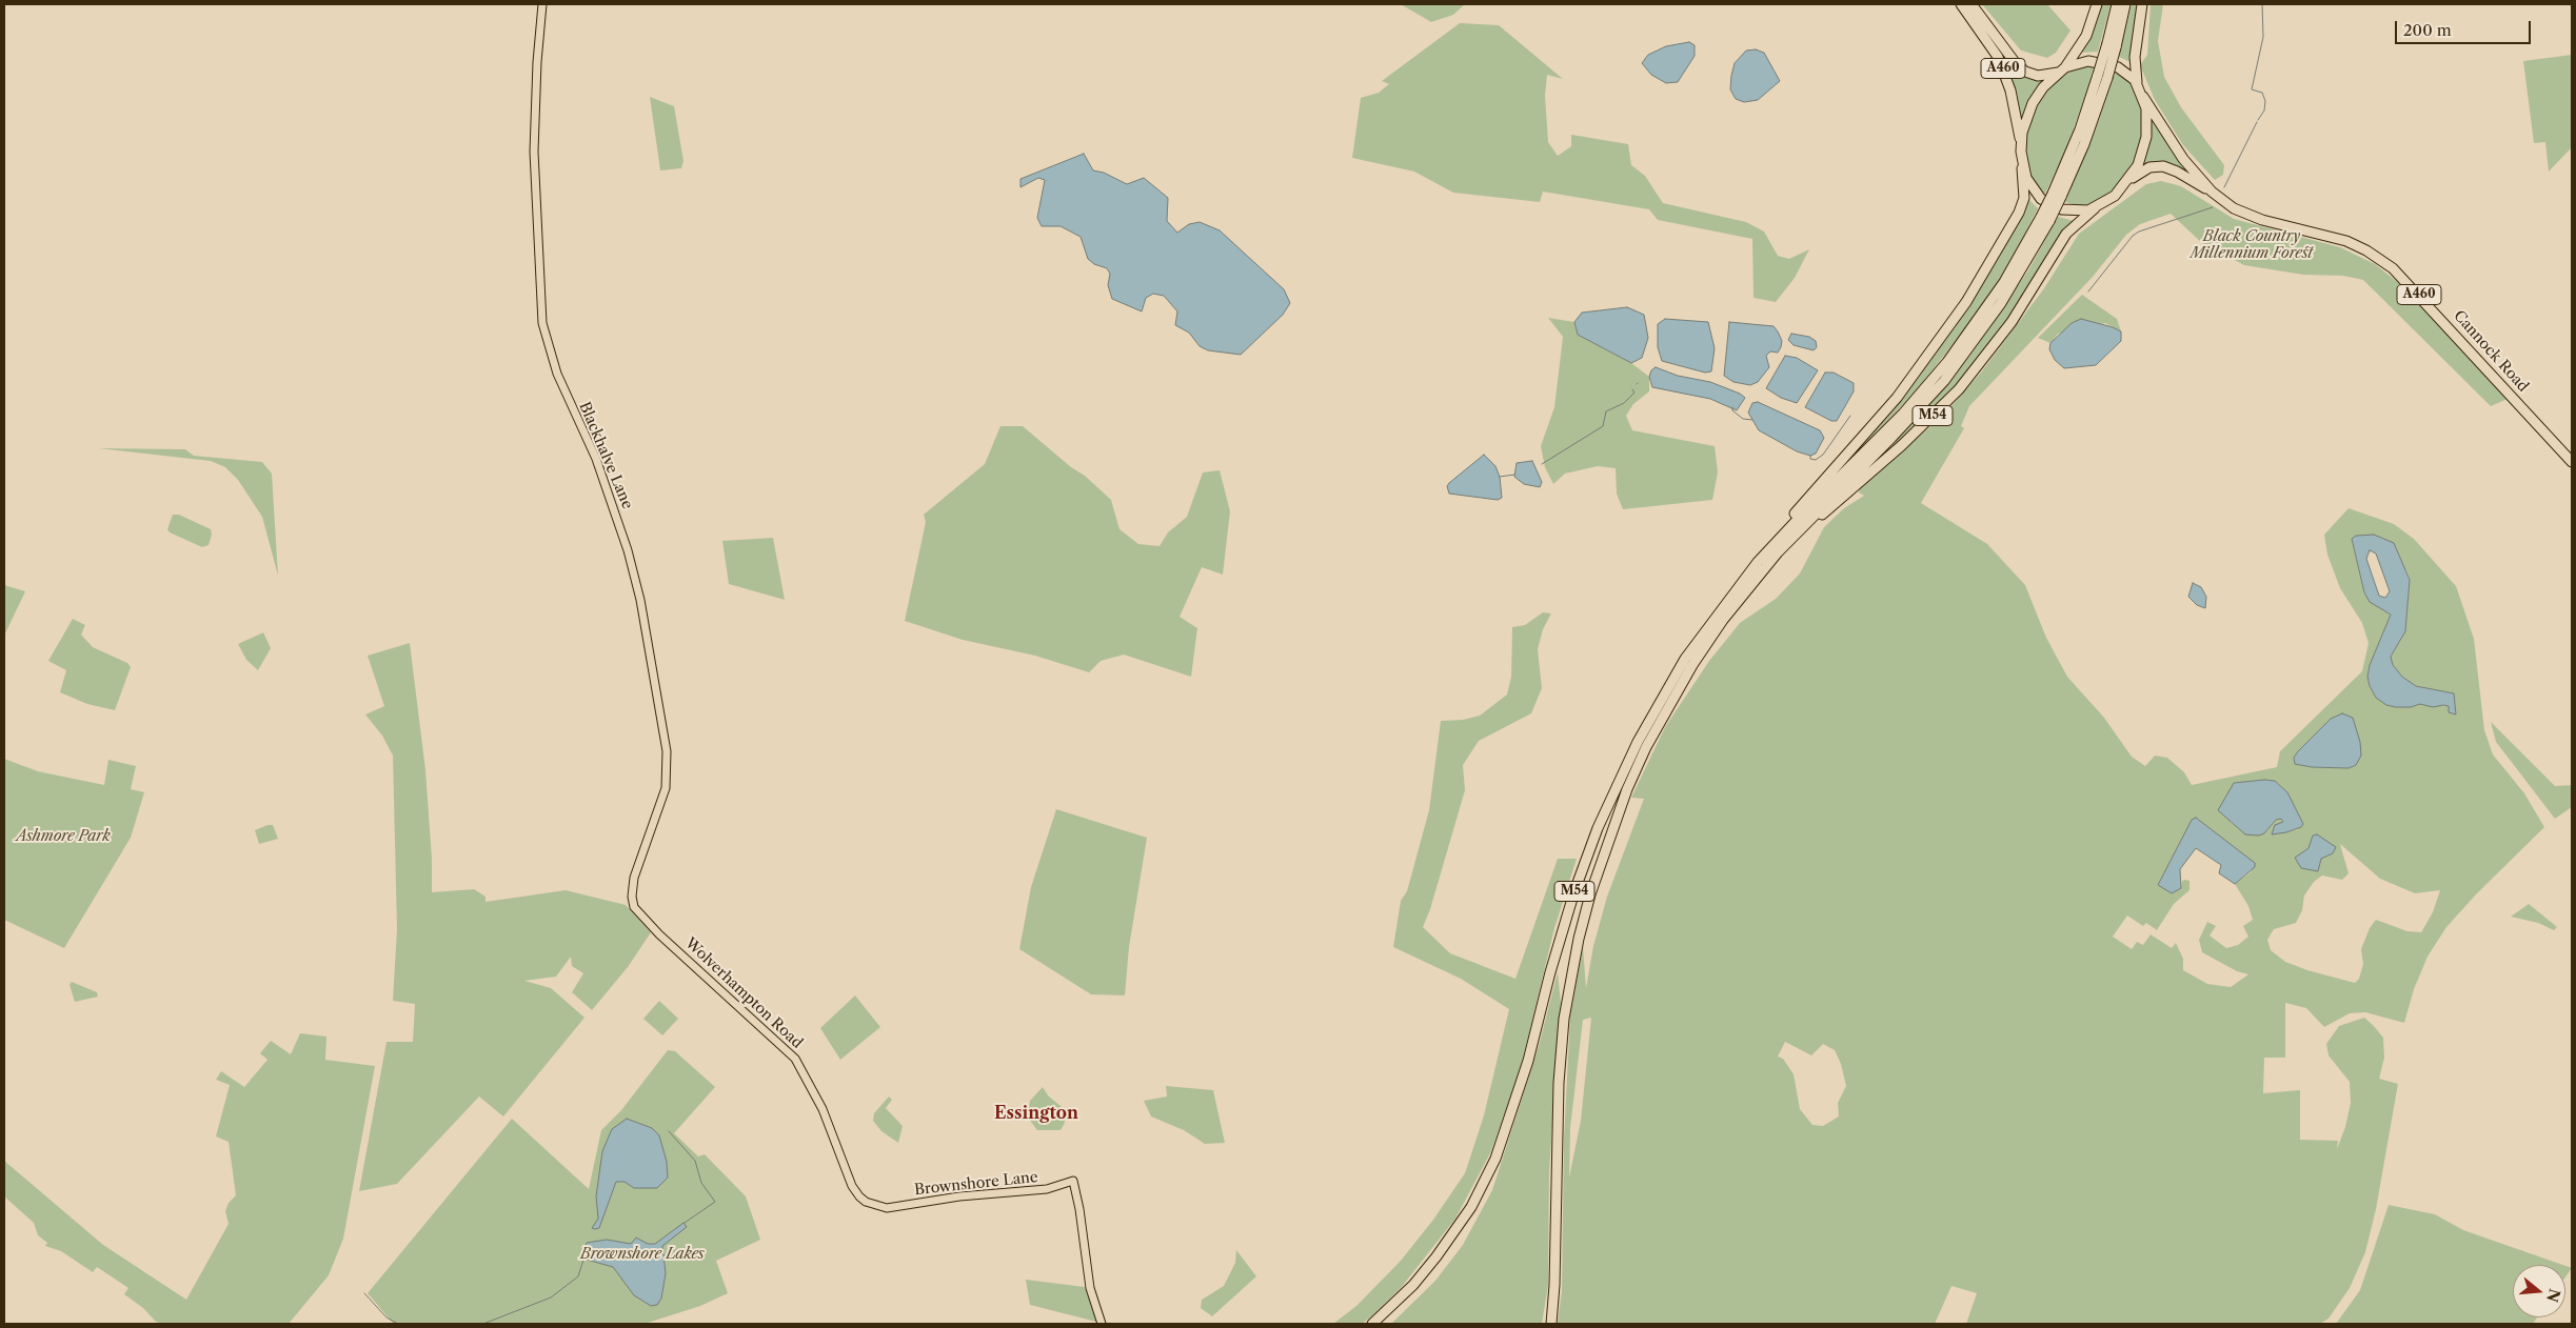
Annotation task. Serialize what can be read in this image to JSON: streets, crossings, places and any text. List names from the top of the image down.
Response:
{
  "streets": {
    "highway": ["A460", "Cannock Road", "M54"],
    "main road": ["Blackhalve Lane", "Wolverhampton Road", "Brownshore Lane"]
  },
  "crossings": [
    ["A460", "Cannock Road"],
    ["A460", "M54"],
    ["Cannock Road", "M54"],
    ["Blackhalve Lane", "Wolverhampton Road"],
    ["Wolverhampton Road", "Brownshore Lane"]
  ],
  "districts": ["Essington"],
  "parks": ["Black Country Millennium Forest", "Ashmore Park", "Brownshore Lakes"],
  "scale_bar": "200 m",
  "north": "right"
}
